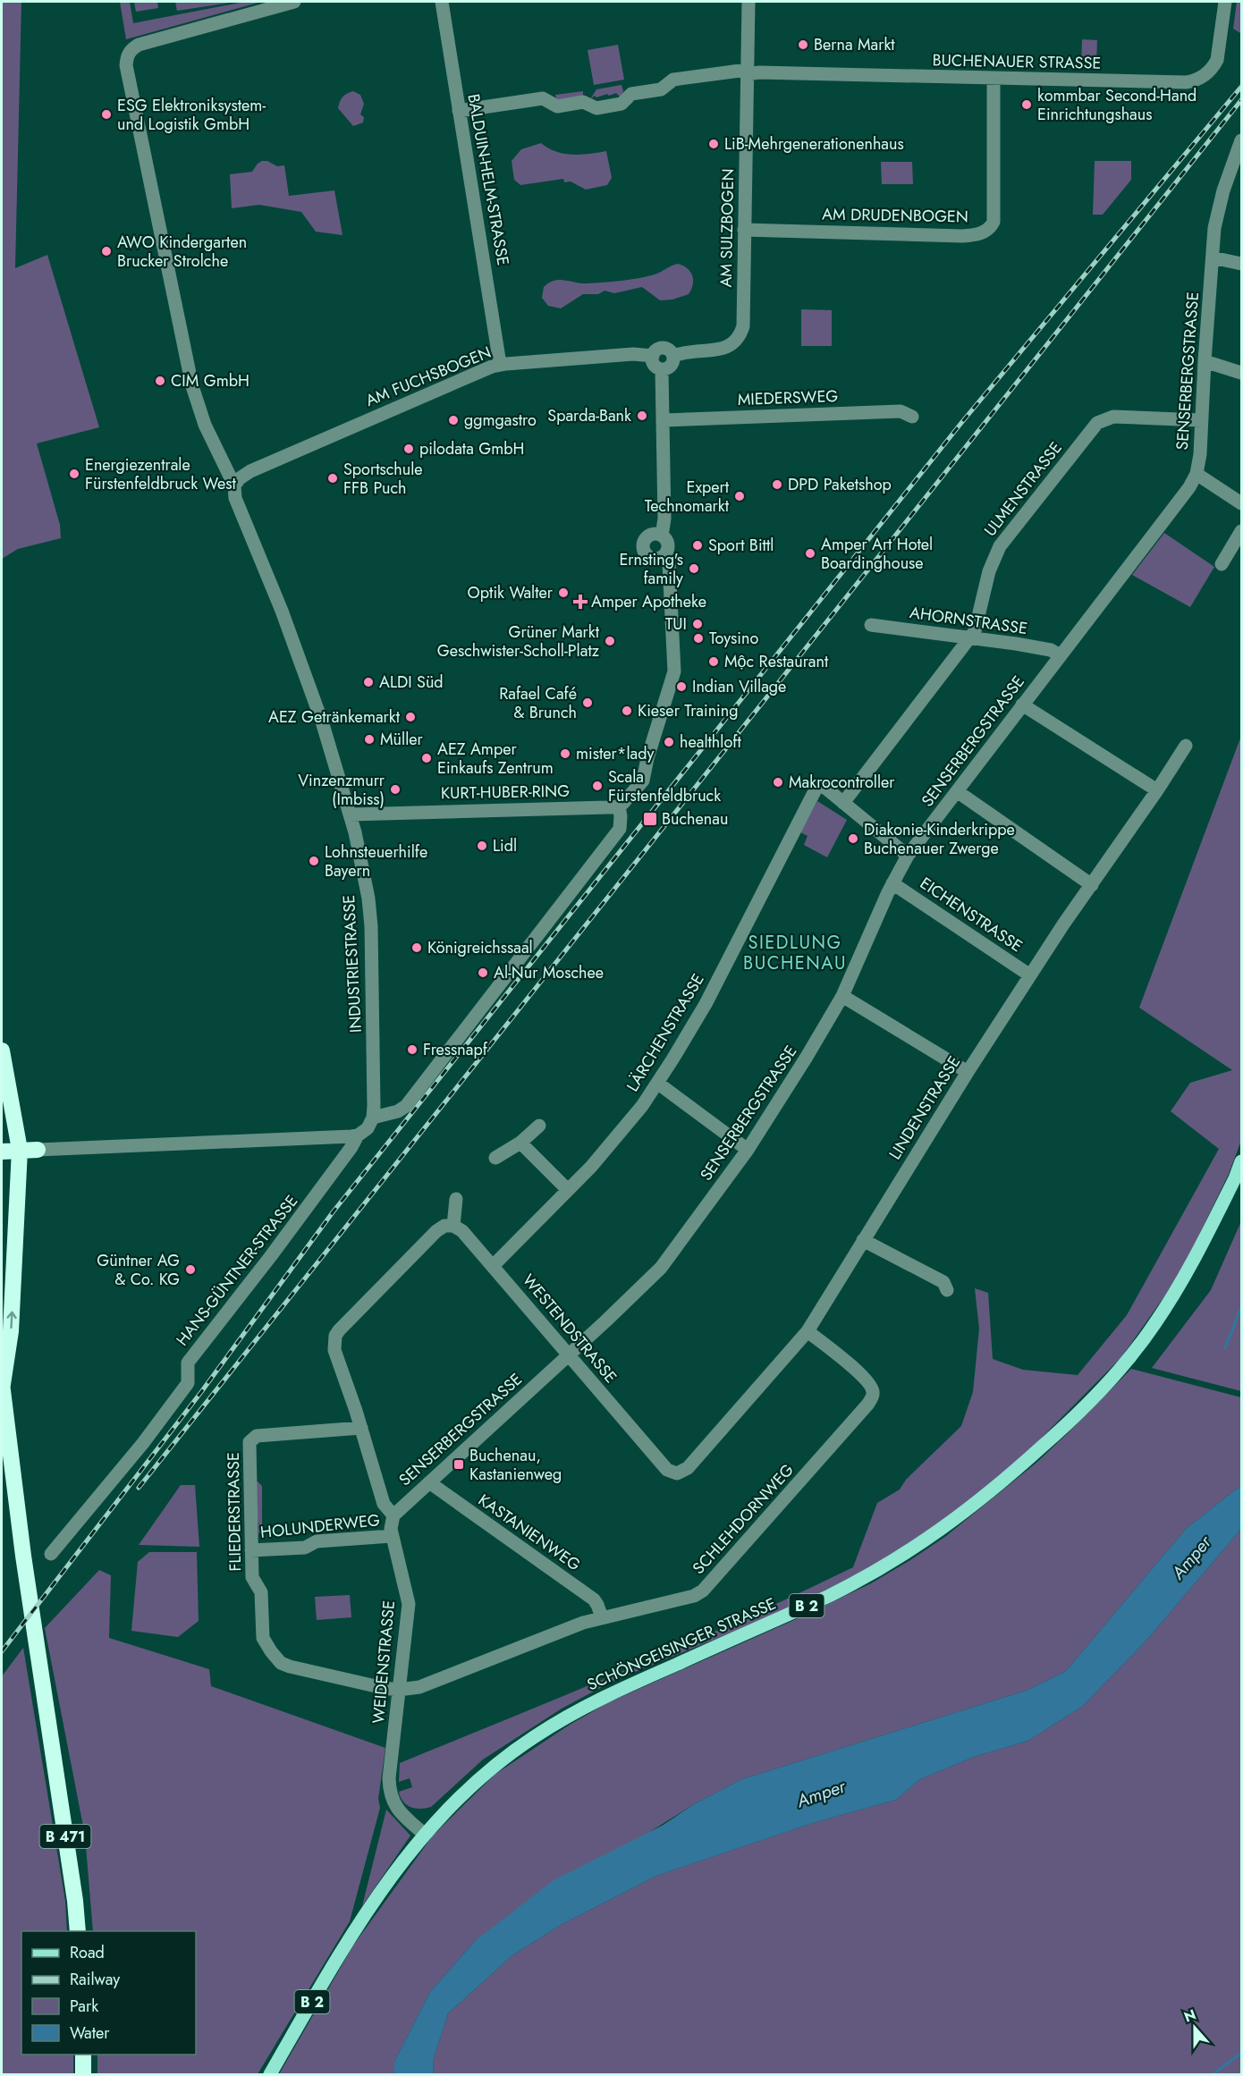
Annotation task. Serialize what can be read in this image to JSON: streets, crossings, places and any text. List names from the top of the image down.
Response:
{
  "streets": {
    "highway": ["B 471"],
    "main road": ["B 2", "SCHÖNGEISINGER STRASSE"],
    "street": [
      "BUCHENAUER STRASSE",
      "BALDUIN-HELM-STRASSE",
      "AM DRUDENBOGEN",
      "AM SULZBOGEN",
      "SENSERBERGSTRASSE",
      "AM FUCHSBOGEN",
      "MIEDERSWEG",
      "ULMENSTRASSE",
      "AHORNSTRASSE",
      "KURT-HUBER-RING",
      "EICHENSTRASSE",
      "INDUSTRIESTRASSE",
      "LÄRCHENSTRASSE",
      "LINDENSTRASSE",
      "HANS-GÜNTNER-STRASSE",
      "WESTENDSTRASSE",
      "FLIEDERSTRASSE",
      "SCHLEHDORNWEG",
      "HOLUNDERWEG",
      "KASTANIENWEG",
      "WEIDENSTRASSE"
    ]
  },
  "crossings": [
    ["BUCHENAUER STRASSE", "BALDUIN-HELM-STRASSE"],
    ["BUCHENAUER STRASSE", "AM DRUDENBOGEN"],
    ["BUCHENAUER STRASSE", "AM SULZBOGEN"],
    ["BALDUIN-HELM-STRASSE", "AM FUCHSBOGEN"],
    ["AM DRUDENBOGEN", "AM SULZBOGEN"],
    ["AM SULZBOGEN", "AM FUCHSBOGEN"],
    ["SENSERBERGSTRASSE", "ULMENSTRASSE"],
    ["SENSERBERGSTRASSE", "AHORNSTRASSE"],
    ["SENSERBERGSTRASSE", "EICHENSTRASSE"],
    ["SENSERBERGSTRASSE", "WESTENDSTRASSE"],
    ["SENSERBERGSTRASSE", "KASTANIENWEG"],
    ["SENSERBERGSTRASSE", "WEIDENSTRASSE"],
    ["AM FUCHSBOGEN", "INDUSTRIESTRASSE"],
    ["ULMENSTRASSE", "AHORNSTRASSE"],
    ["ULMENSTRASSE", "LÄRCHENSTRASSE"],
    ["KURT-HUBER-RING", "INDUSTRIESTRASSE"],
    ["EICHENSTRASSE", "LINDENSTRASSE"],
    ["LÄRCHENSTRASSE", "WESTENDSTRASSE"],
    ["LINDENSTRASSE", "WESTENDSTRASSE"],
    ["LINDENSTRASSE", "SCHLEHDORNWEG"],
    ["FLIEDERSTRASSE", "SCHLEHDORNWEG"],
    ["FLIEDERSTRASSE", "HOLUNDERWEG"],
    ["FLIEDERSTRASSE", "WEIDENSTRASSE"],
    ["SCHLEHDORNWEG", "KASTANIENWEG"],
    ["SCHLEHDORNWEG", "WEIDENSTRASSE"],
    ["HOLUNDERWEG", "WEIDENSTRASSE"],
    ["SCHÖNGEISINGER STRASSE", "WEIDENSTRASSE"]
  ],
  "districts": ["SIEDLUNG BUCHENAU"],
  "water": ["Amper"],
  "places": {
    "other": [
      "Berna Markt",
      "kommbar Second-Hand Einrichtungshaus",
      "ESG Elektroniksystem- und Logistik GmbH",
      "LiB-Mehrgenerationenhaus",
      "AWO Kindergarten Brucker Strolche",
      "CIM GmbH",
      "Sparda-Bank",
      "ggmgastro",
      "pilodata GmbH",
      "Energiezentrale Fürstenfeldbruck West",
      "Sportschule FFB Puch",
      "DPD Paketshop",
      "Expert Technomarkt",
      "Sport Bittl",
      "Amper Art Hotel Boardinghouse",
      "Ernsting's family",
      "Optik Walter",
      "TUI",
      "Toysino",
      "Grüner Markt Geschwister-Scholl-Platz",
      "Mộc Restaurant",
      "ALDI Süd",
      "Indian Village",
      "Rafael Café & Brunch",
      "Kieser Training",
      "AEZ Getränkemarkt",
      "Müller",
      "healthloft",
      "mister*lady",
      "AEZ Amper Einkaufs Zentrum",
      "Makrocontroller",
      "Scala Fürstenfeldbruck",
      "Vinzenzmurr (Imbiss)",
      "Diakonie-Kinderkrippe Buchenauer Zwerge",
      "Lidl",
      "Lohnsteuerhilfe Bayern",
      "Königreichssaal",
      "Al-Nur Moschee",
      "Fressnapf",
      "Güntner AG & Co. KG"
    ],
    "health": ["Amper Apotheke"],
    "transit": ["Buchenau", "Buchenau, Kastanienweg"]
  },
  "legend": [
    "Road",
    "Railway",
    "Park",
    "Water"
  ],
  "north": "top"
}
